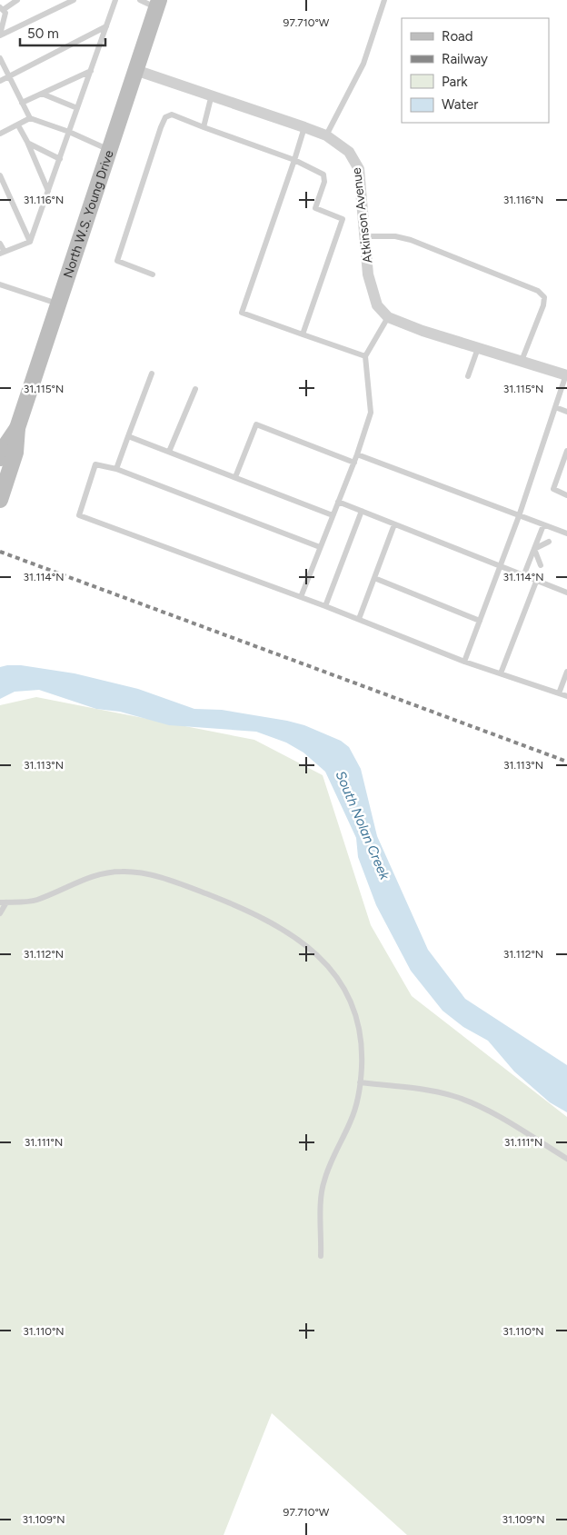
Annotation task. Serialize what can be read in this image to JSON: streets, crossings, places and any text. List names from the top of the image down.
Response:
{
  "streets": {
    "main road": ["North W.S. Young Drive"],
    "street": ["Atkinson Avenue"]
  },
  "crossings": [
    ["North W.S. Young Drive", "Atkinson Avenue"]
  ],
  "water": ["South Nolan Creek"],
  "legend": [
    "Road",
    "Railway",
    "Park",
    "Water"
  ],
  "scale_bar": "50 m",
  "coordinates": [
    "97.710°W",
    "31.116°N",
    "31.115°N",
    "31.114°N",
    "31.113°N",
    "31.112°N",
    "31.111°N",
    "31.110°N",
    "31.109°N"
  ]
}
